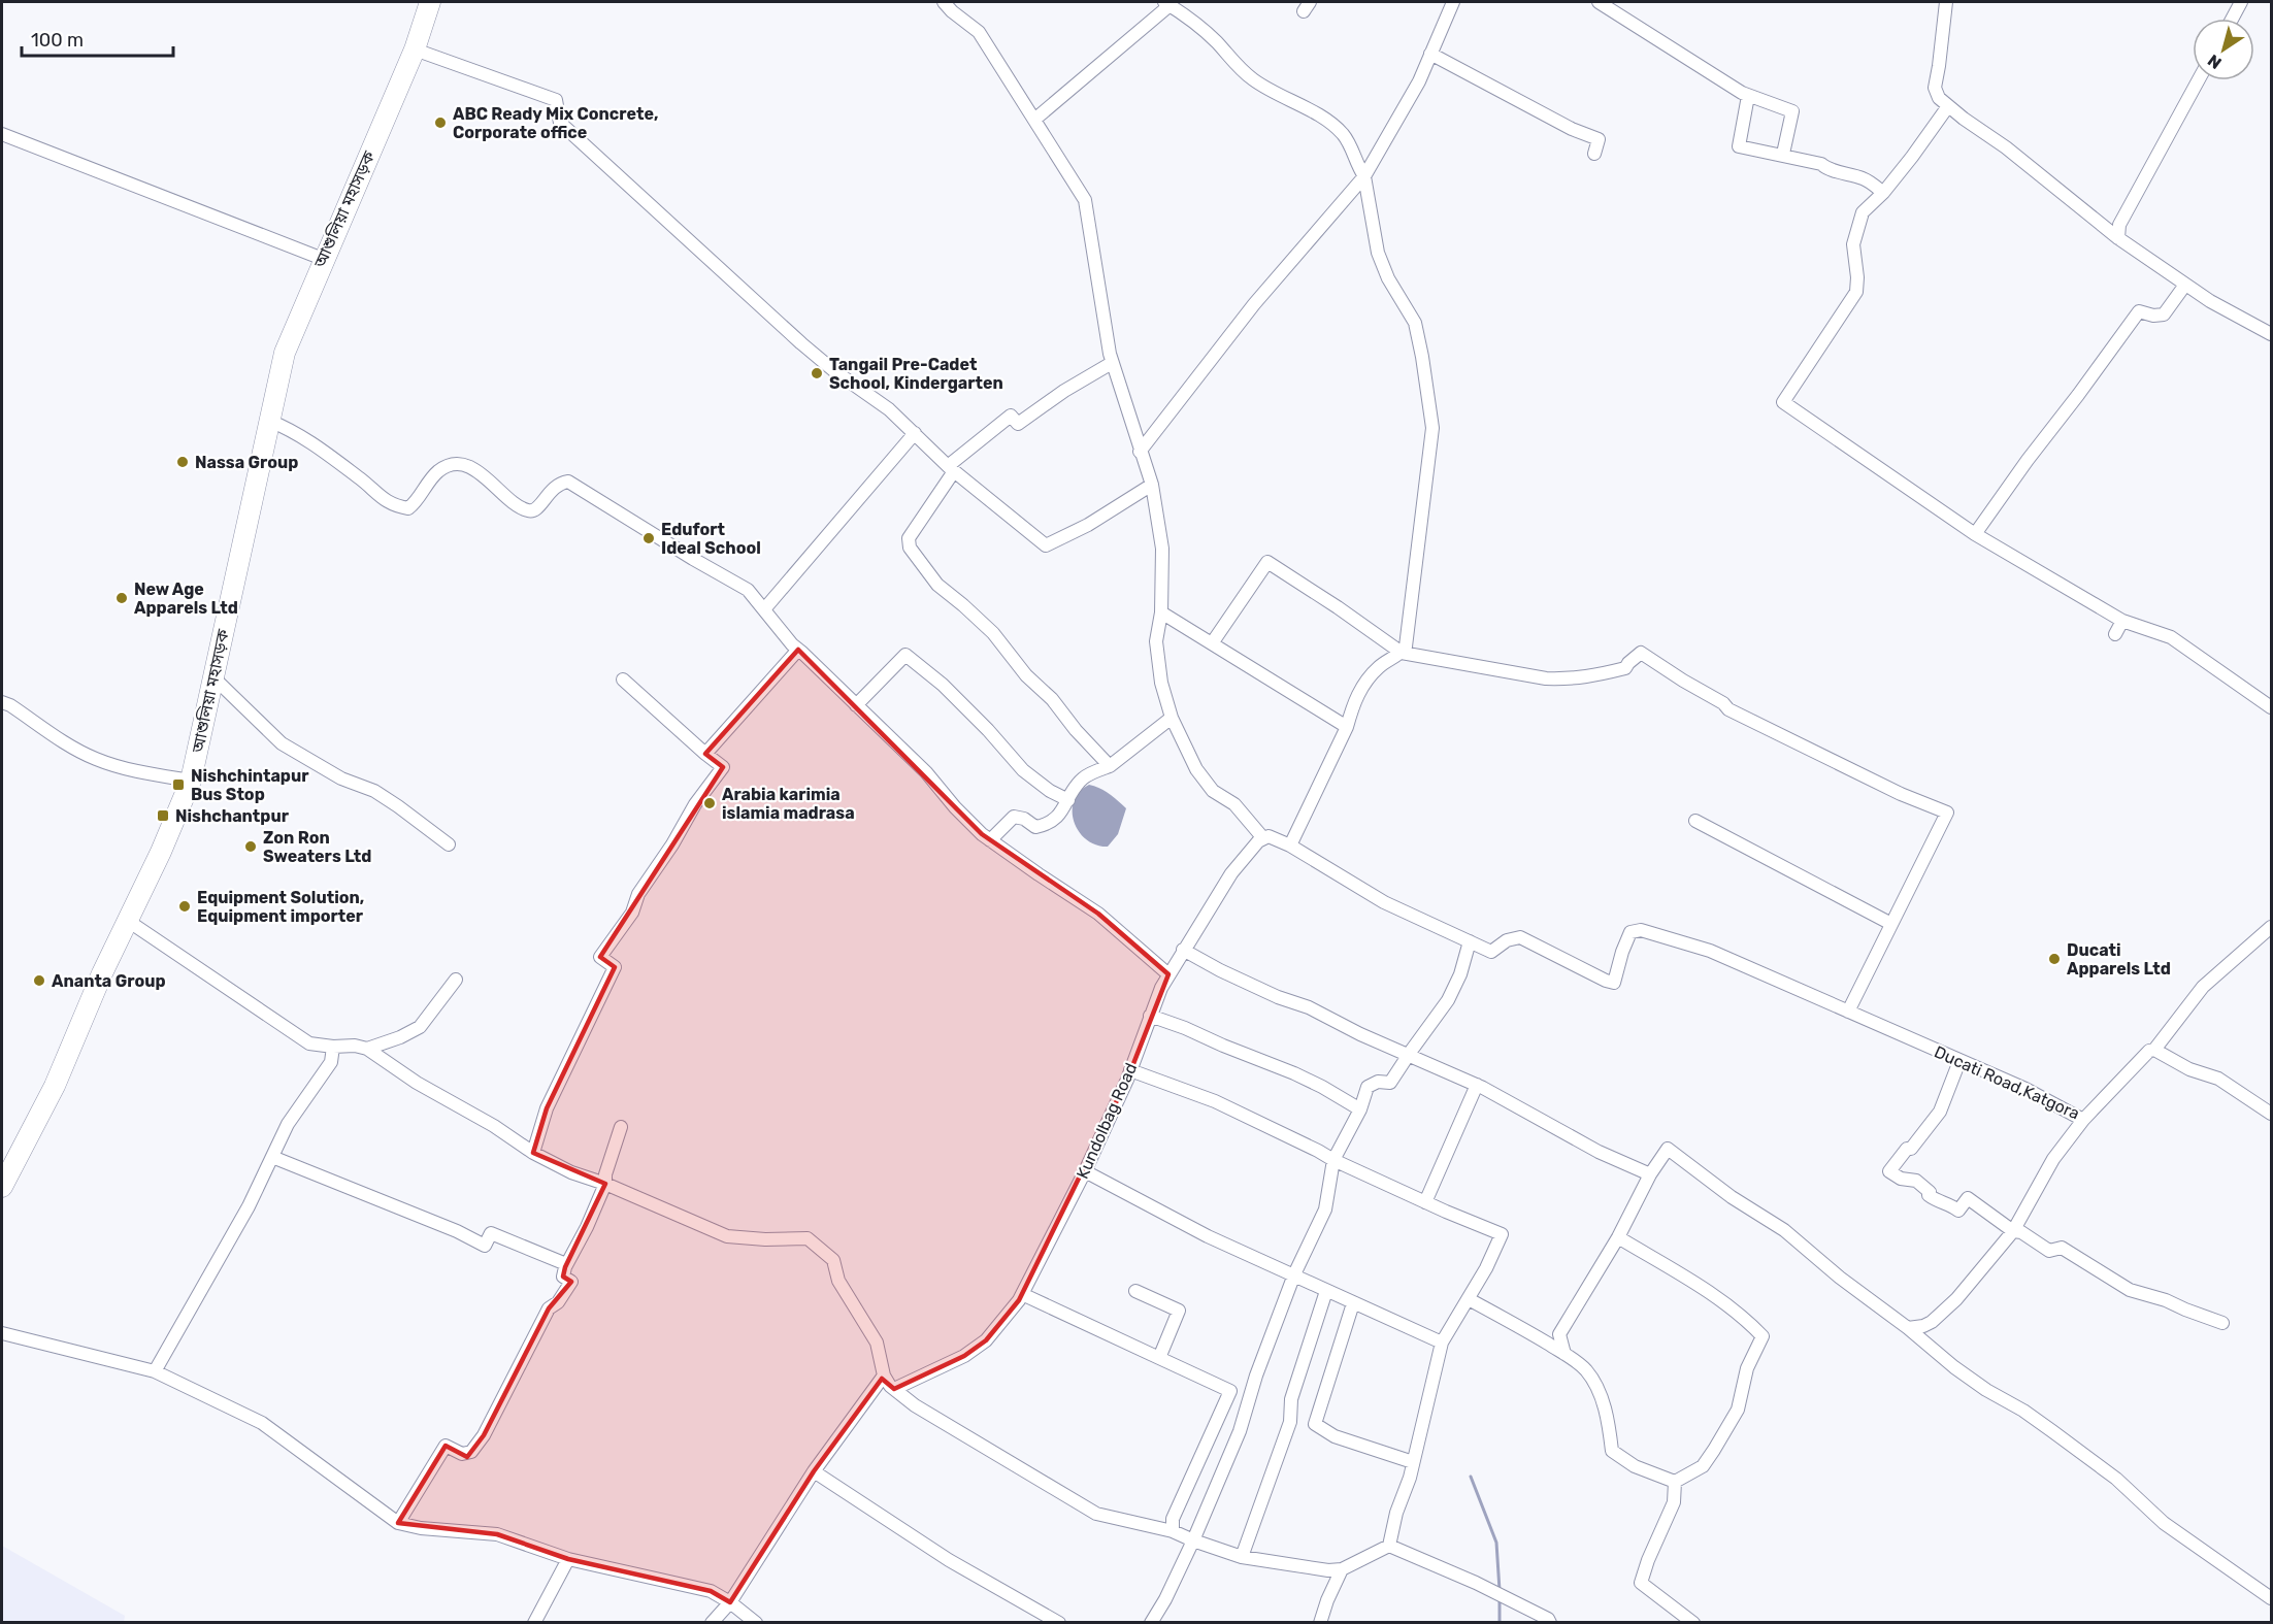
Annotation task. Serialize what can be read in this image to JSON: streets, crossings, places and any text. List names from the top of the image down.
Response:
{
  "streets": {
    "highway": ["আশুলিয়া মহাসড়ক"],
    "street": ["Ducati Road,Katgora", "Kundolbag Road"]
  },
  "places": {
    "other": [
      "ABC Ready Mix Concrete, Corporate office",
      "Tangail Pre-Cadet School, Kindergarten",
      "Nassa Group",
      "Edufort Ideal School",
      "New Age Apparels Ltd",
      "Arabia karimia islamia madrasa",
      "Zon Ron Sweaters Ltd",
      "Equipment Solution, Equipment importer",
      "Ducati Apparels Ltd",
      "Ananta Group"
    ],
    "transit": ["Nishchintapur Bus Stop", "Nishchantpur"]
  },
  "scale_bar": "100 m",
  "north": "bottom left"
}
